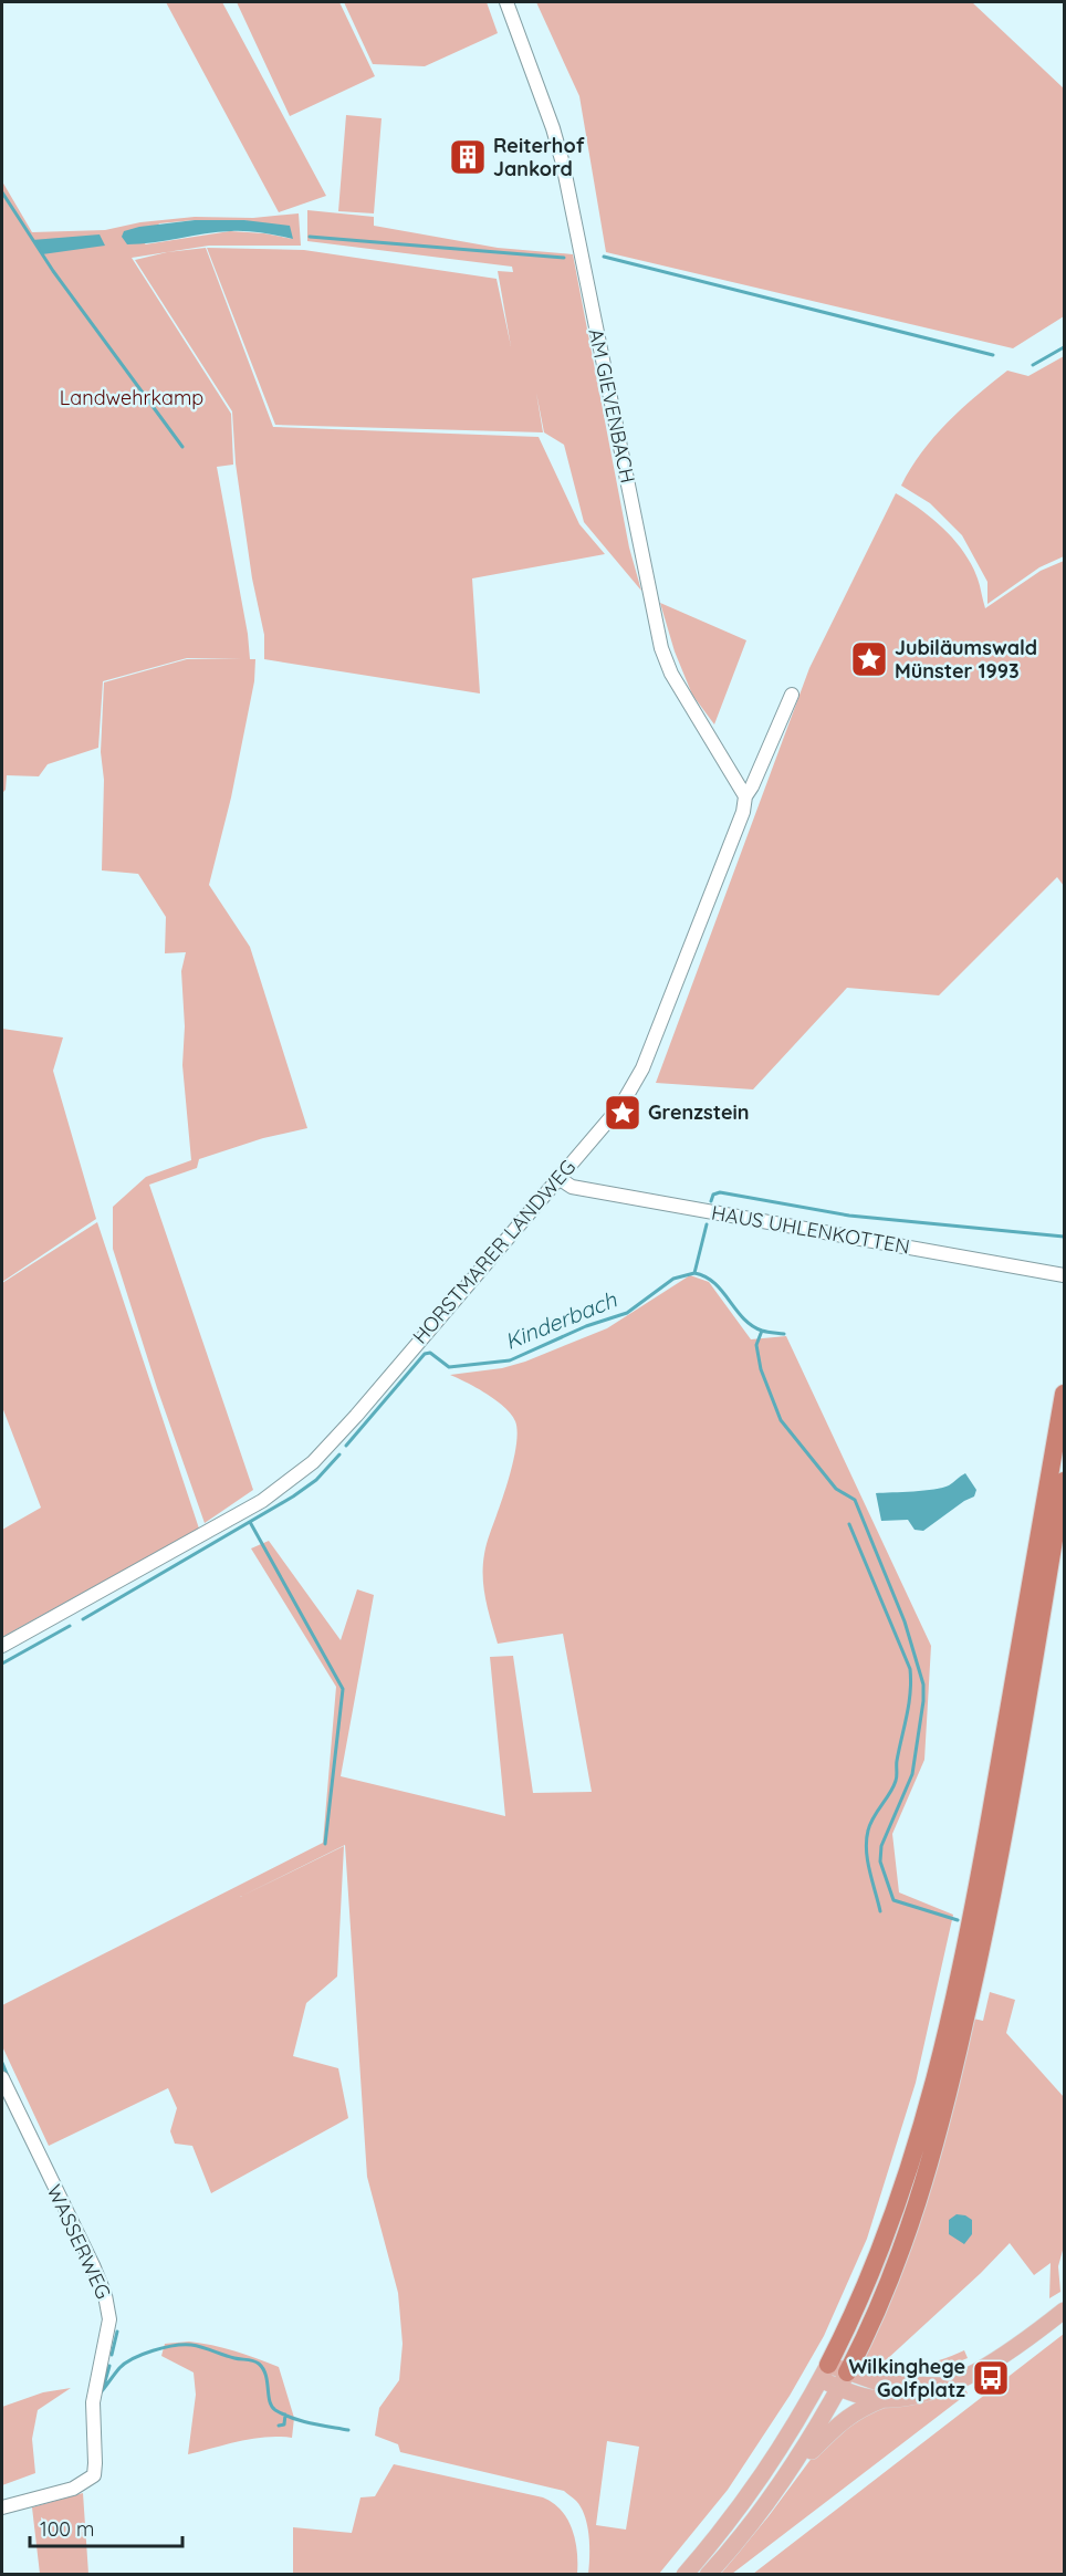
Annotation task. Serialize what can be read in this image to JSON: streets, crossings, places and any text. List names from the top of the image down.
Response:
{
  "streets": {
    "street": [
      "AM GIEVENBACH",
      "HAUS UHLENKOTTEN",
      "HORSTMARER LANDWEG",
      "WASSERWEG"
    ]
  },
  "crossings": [
    ["AM GIEVENBACH", "HORSTMARER LANDWEG"],
    ["HAUS UHLENKOTTEN", "HORSTMARER LANDWEG"]
  ],
  "water": ["Kinderbach"],
  "parks": ["Landwehrkamp"],
  "places": {
    "building": ["Reiterhof Jankord"],
    "place": ["Jubiläumswald Münster 1993", "Grenzstein"],
    "bus stop": ["Wilkinghege Golfplatz"]
  },
  "scale_bar": "100 m"
}
